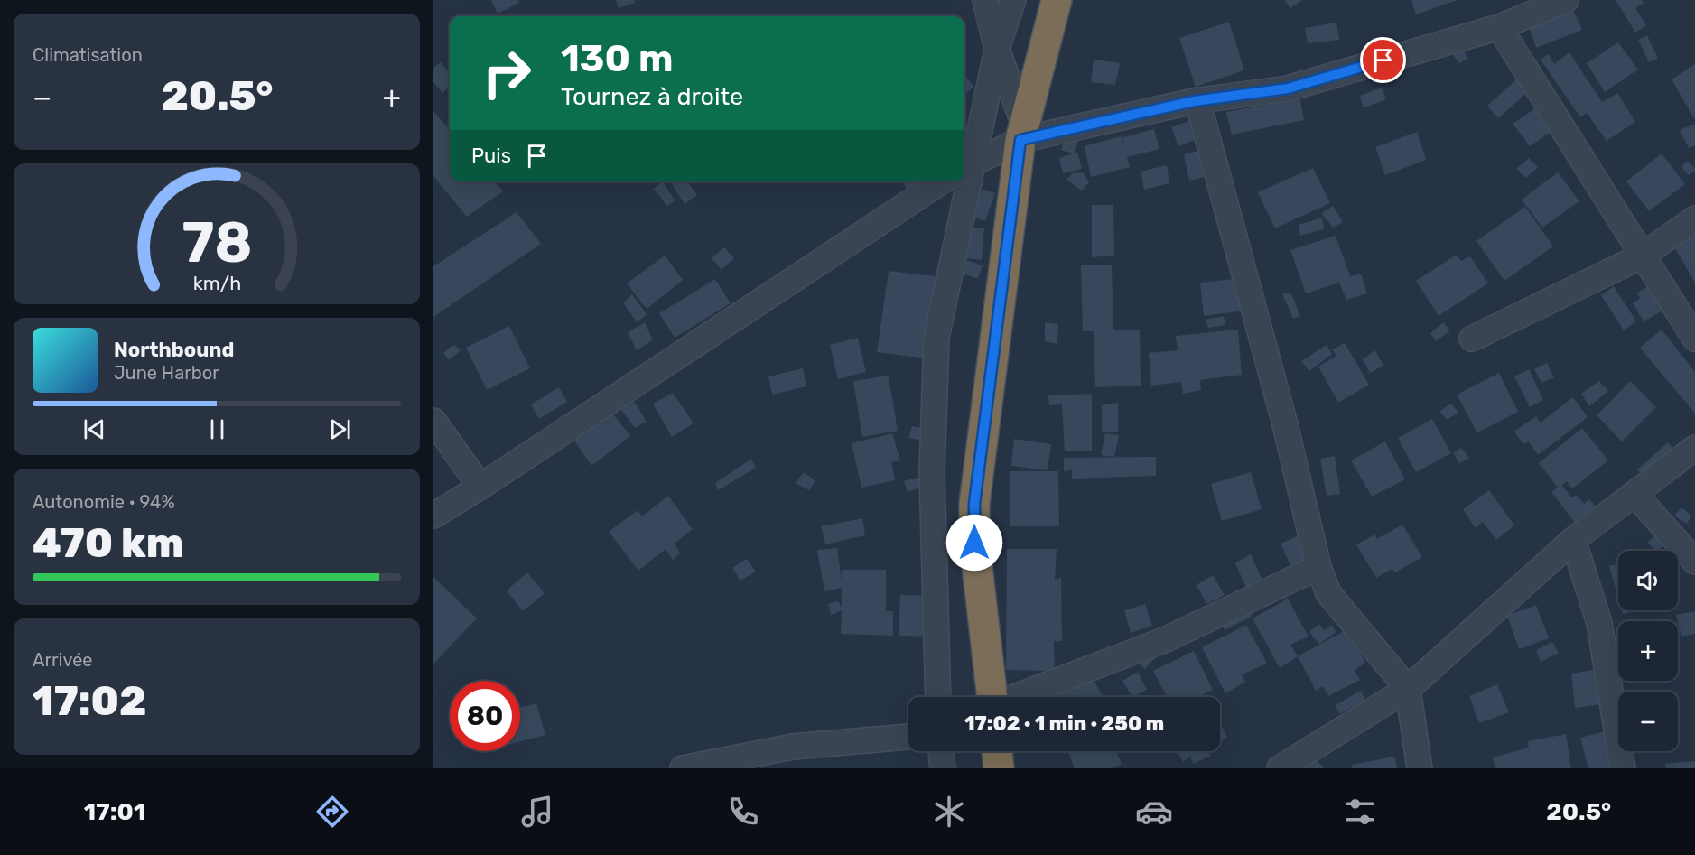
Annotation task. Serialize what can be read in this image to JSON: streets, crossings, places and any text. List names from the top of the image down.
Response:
{
  "page": {
    "tile": [
      "Climatisation",
      ["Autonomie · 94%", "470 km"],
      ["Arrivée", "17:02"]
    ],
    "turn": ["130 m", "Tournez à droite"],
    "heat": ["−", "20.5°", "+"],
    "then": "Puis",
    "song": ["Northbound", "June Harbor"],
    "map_buttons": ["+", "−"],
    "limit": "80",
    "trip": "17:02 · 1 min · 250 m",
    "tabs": ["17:01", "20.5°"],
    "gauge": ["78", "km/h"]
  }
}
